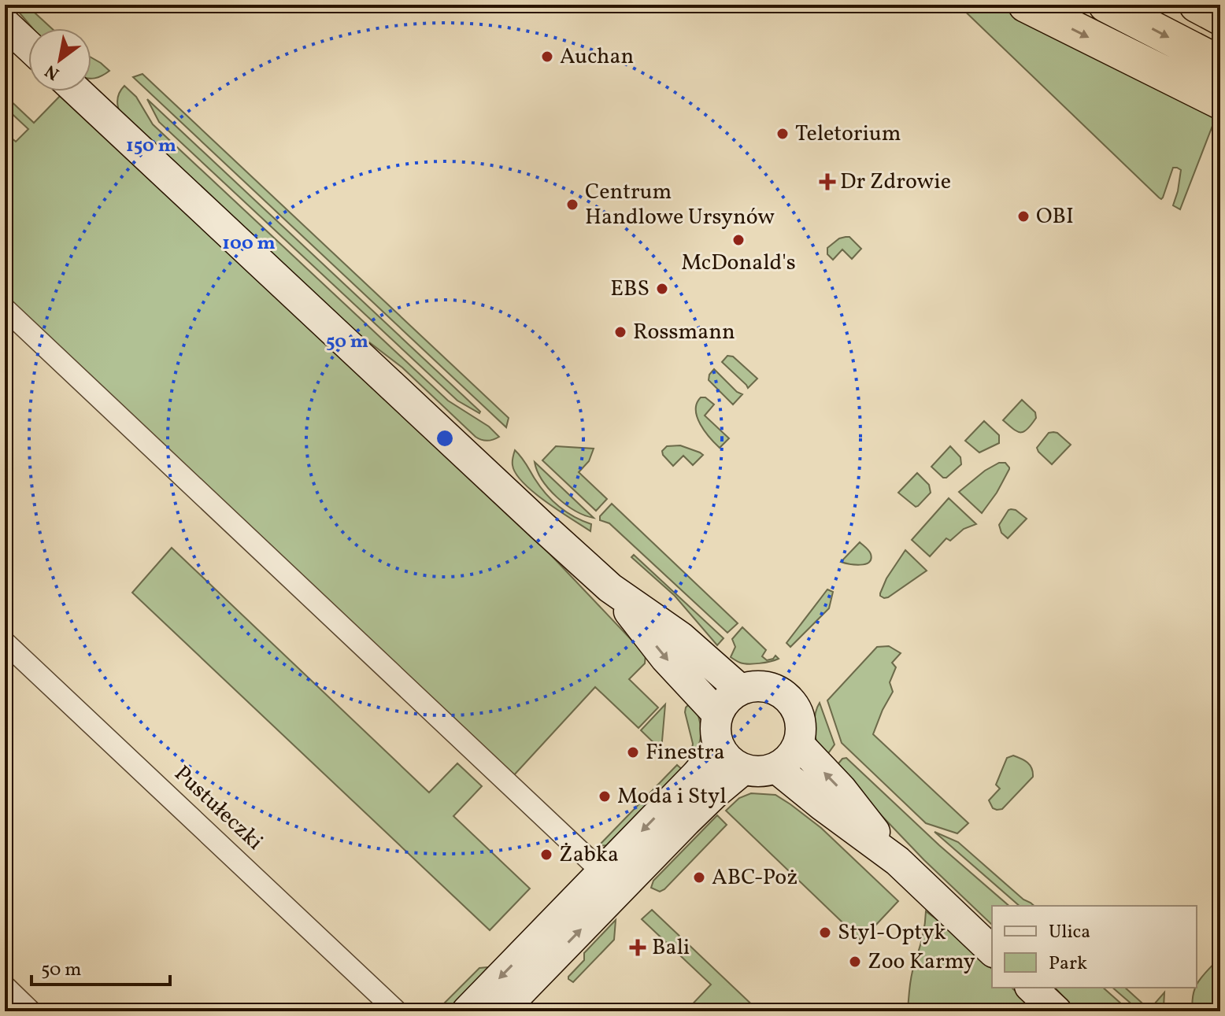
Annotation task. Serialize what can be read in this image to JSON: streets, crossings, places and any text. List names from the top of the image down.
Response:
{
  "streets": {
    "street": ["Pustułeczki"]
  },
  "places": {
    "other": [
      "Auchan",
      "Teletorium",
      "Centrum Handlowe Ursynów",
      "OBI",
      "McDonald's",
      "EBS",
      "Rossmann",
      "Finestra",
      "Moda i Styl",
      "Żabka",
      "ABC-Poż",
      "Styl-Optyk",
      "Zoo Karmy"
    ],
    "health": ["Dr Zdrowie", "Bali"]
  },
  "legend": ["Ulica", "Park"],
  "scale_bar": "50 m",
  "north": "bottom left",
  "rings": ["150 m", "100 m", "50 m"]
}
